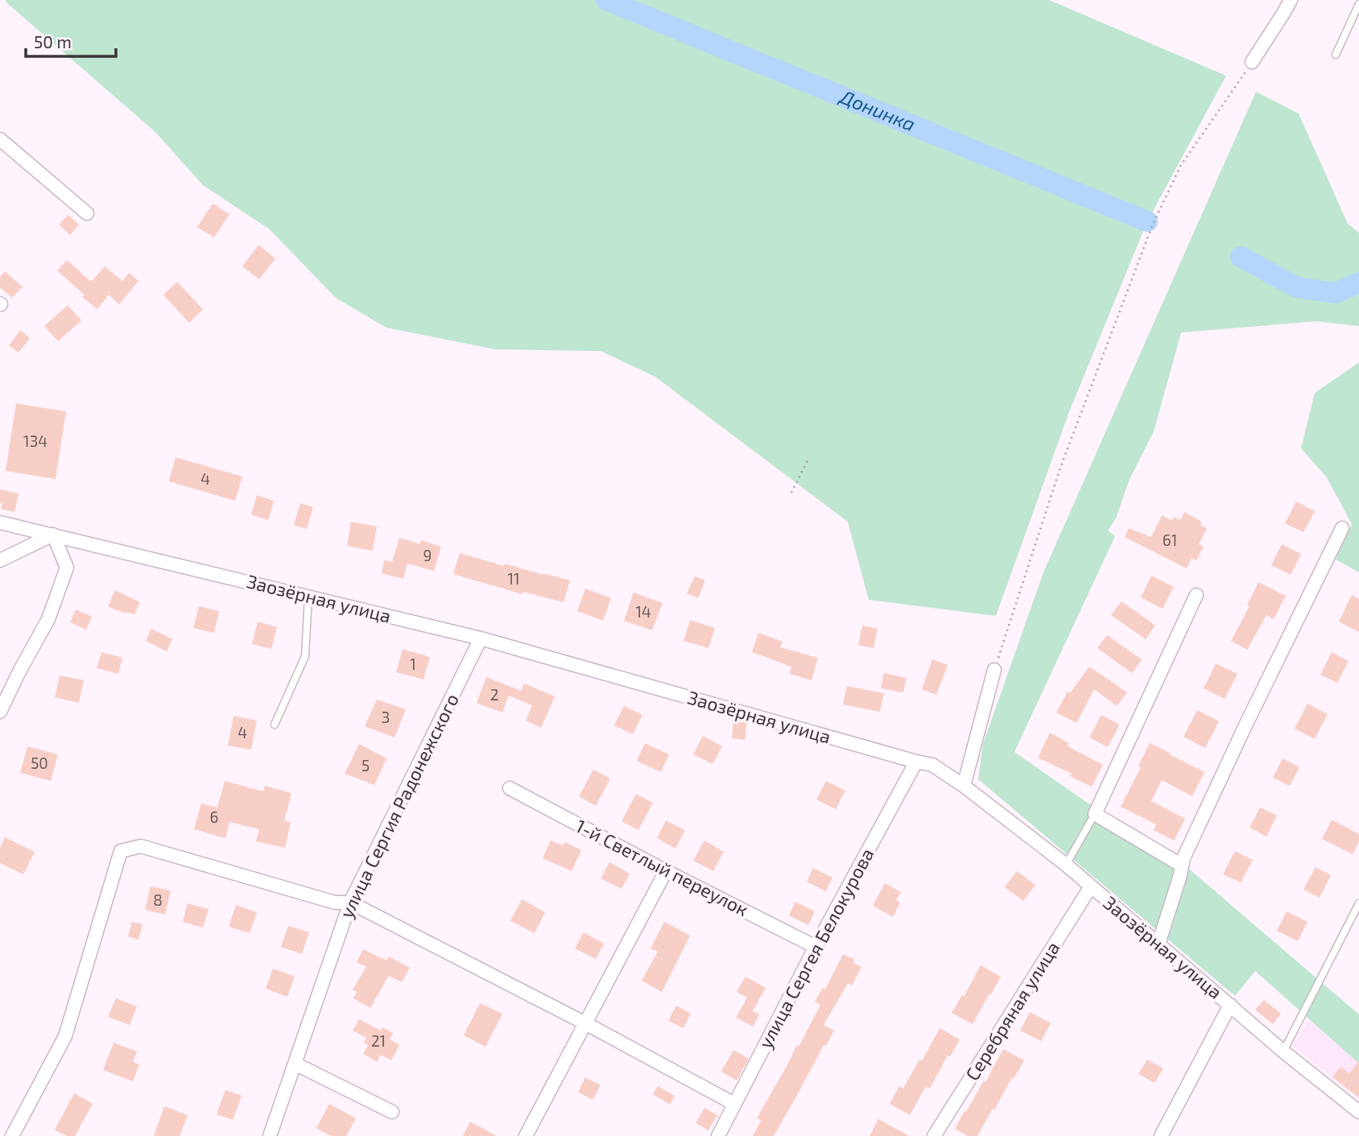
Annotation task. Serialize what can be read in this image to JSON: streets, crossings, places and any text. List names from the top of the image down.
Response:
{
  "streets": {
    "street": [
      "Заозёрная улица",
      "улица Сергия Радонежского",
      "1-й Светлый переулок",
      "улица Сергея Белокурова",
      "Серебряная улица"
    ]
  },
  "crossings": [
    ["Заозёрная улица", "улица Сергия Радонежского"],
    ["Заозёрная улица", "улица Сергея Белокурова"],
    ["Заозёрная улица", "Серебряная улица"],
    ["1-й Светлый переулок", "улица Сергея Белокурова"]
  ],
  "water": ["Донинка"],
  "house_numbers": [
    "134",
    "4",
    "61",
    "9",
    "11",
    "14",
    "1",
    "2",
    "3",
    "4",
    "50",
    "5",
    "6",
    "8",
    "21"
  ],
  "scale_bar": "50 m"
}
